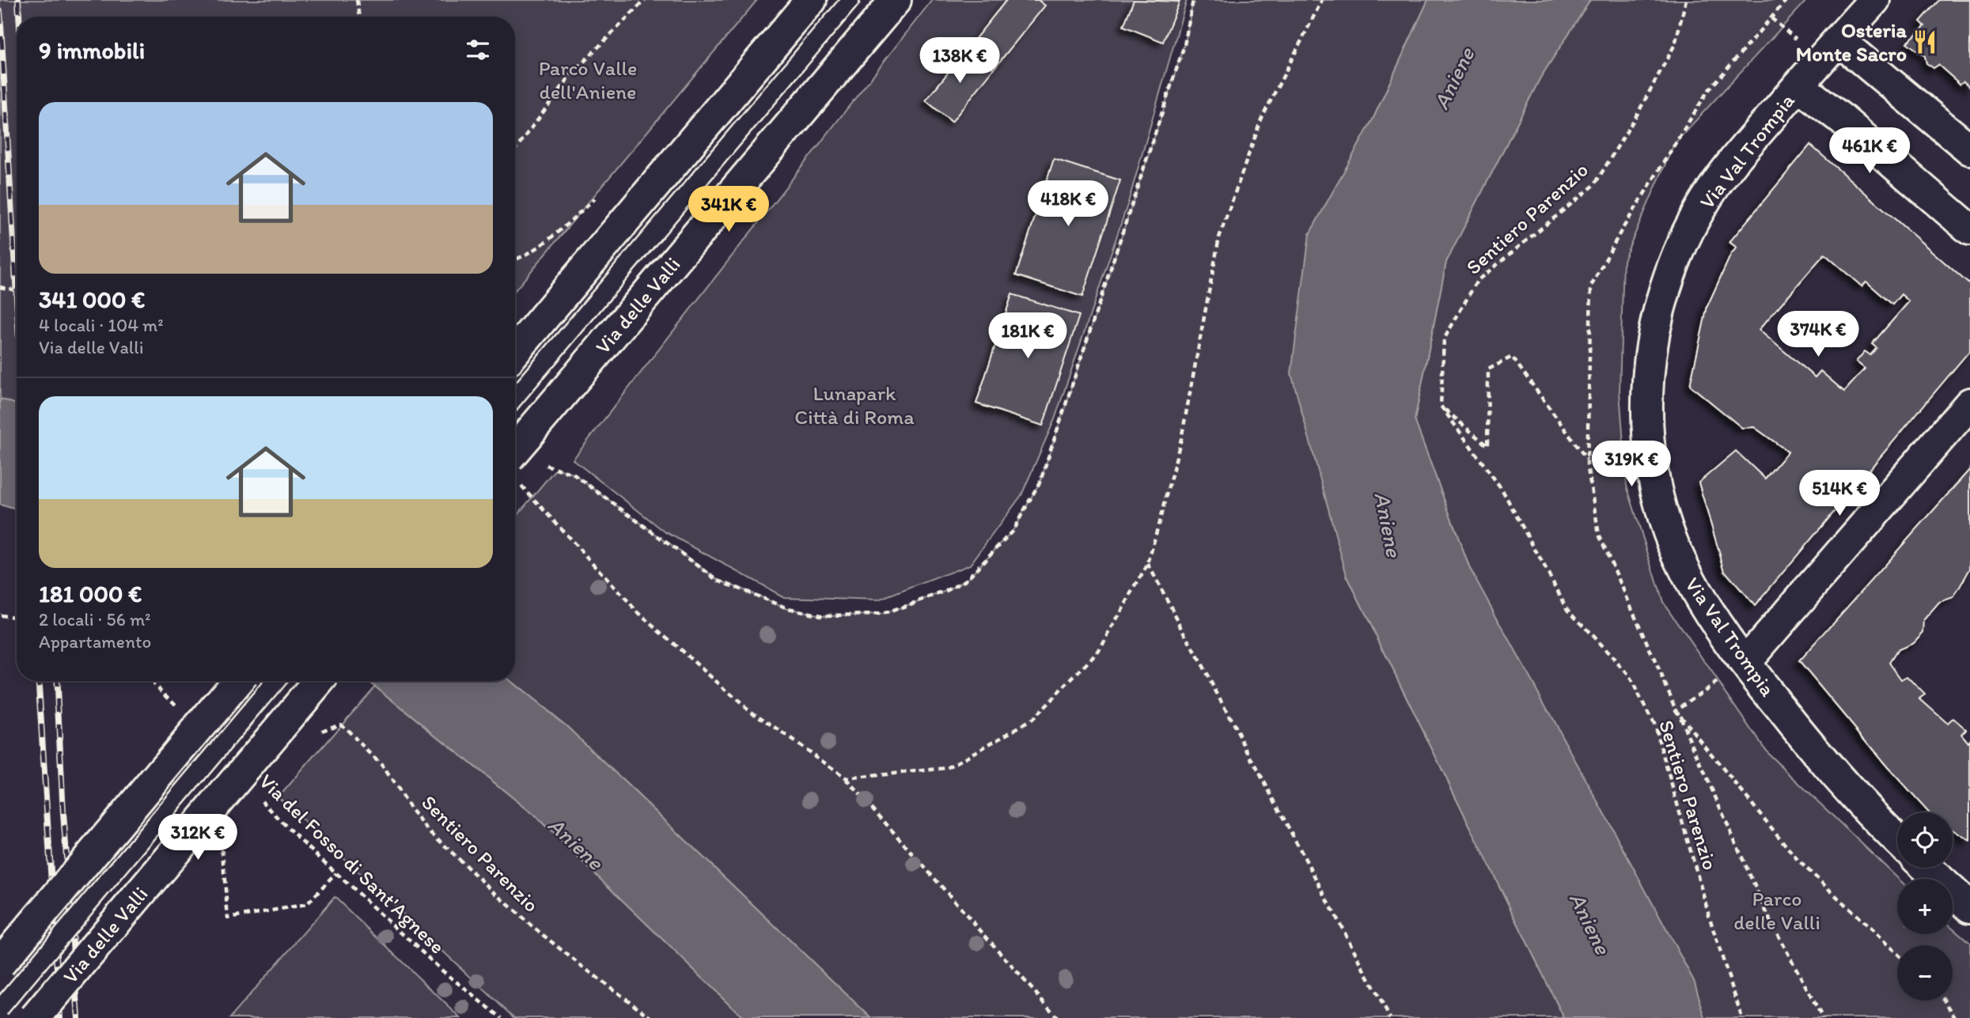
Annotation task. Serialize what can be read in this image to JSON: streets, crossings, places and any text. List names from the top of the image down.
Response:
{
  "streets": {
    "main road": ["Via Val Trompia", "Via delle Valli"],
    "path": ["Sentiero Parenzio", "Via del Fosso di Sant'Agnese"]
  },
  "water": ["Aniene"],
  "parks": ["Parco Valle dell'Aniene", "Lunapark Città di Roma", "Parco delle Valli"],
  "places": {
    "restaurant": ["Osteria Monte Sacro"]
  },
  "page": {
    "heading": "9 immobili",
    "price": [
      "138K €",
      "461K €",
      "418K €",
      "341K €",
      "374K €",
      "181K €",
      "319K €",
      "514K €",
      "312K €"
    ],
    "list": [
      {
        "name": "341 000 €",
        "note": "4 locali · 104 m² · Via delle Valli"
      },
      {
        "name": "181 000 €",
        "note": "2 locali · 56 m² · Appartamento"
      }
    ],
    "map_buttons": ["+", "−"]
  }
}
